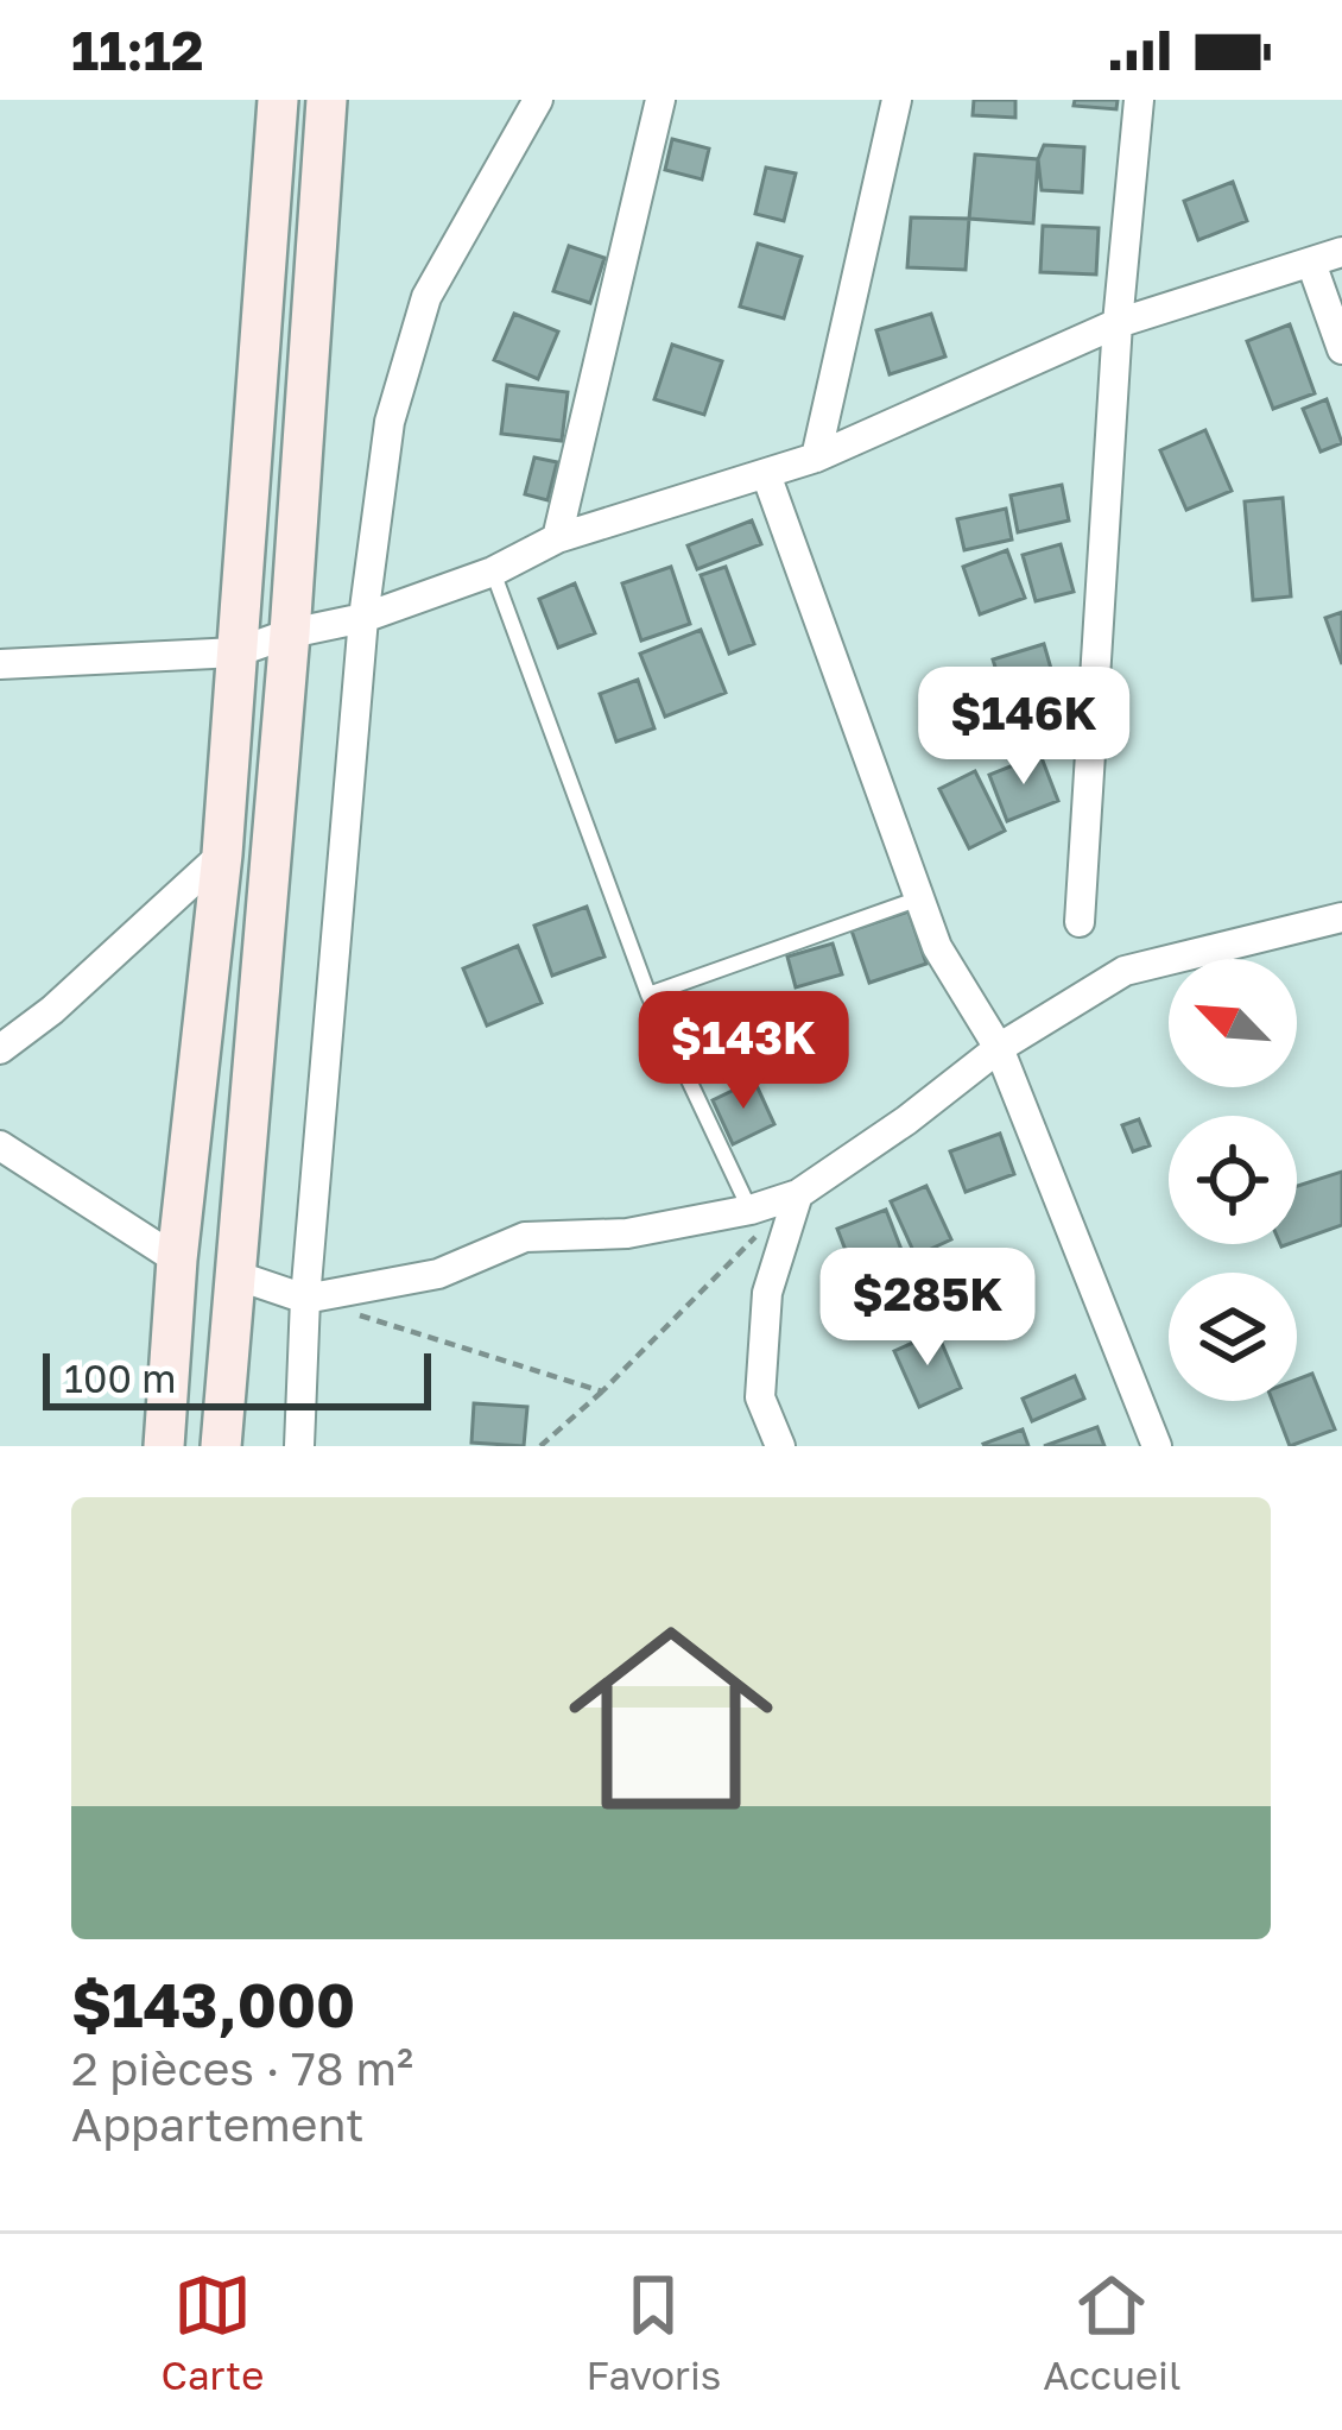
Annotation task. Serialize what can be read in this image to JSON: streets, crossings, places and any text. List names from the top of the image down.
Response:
{
  "scale_bar": "100 m",
  "north": "top left",
  "page": {
    "status": "11:12",
    "price": ["$146K", "$143K", "$285K"],
    "scale": "100 m",
    "list": [
      {
        "name": "$143,000",
        "note": "2 pièces · 78 m² · Appartement"
      }
    ],
    "tabs": ["Carte", "Favoris", "Accueil"]
  }
}
